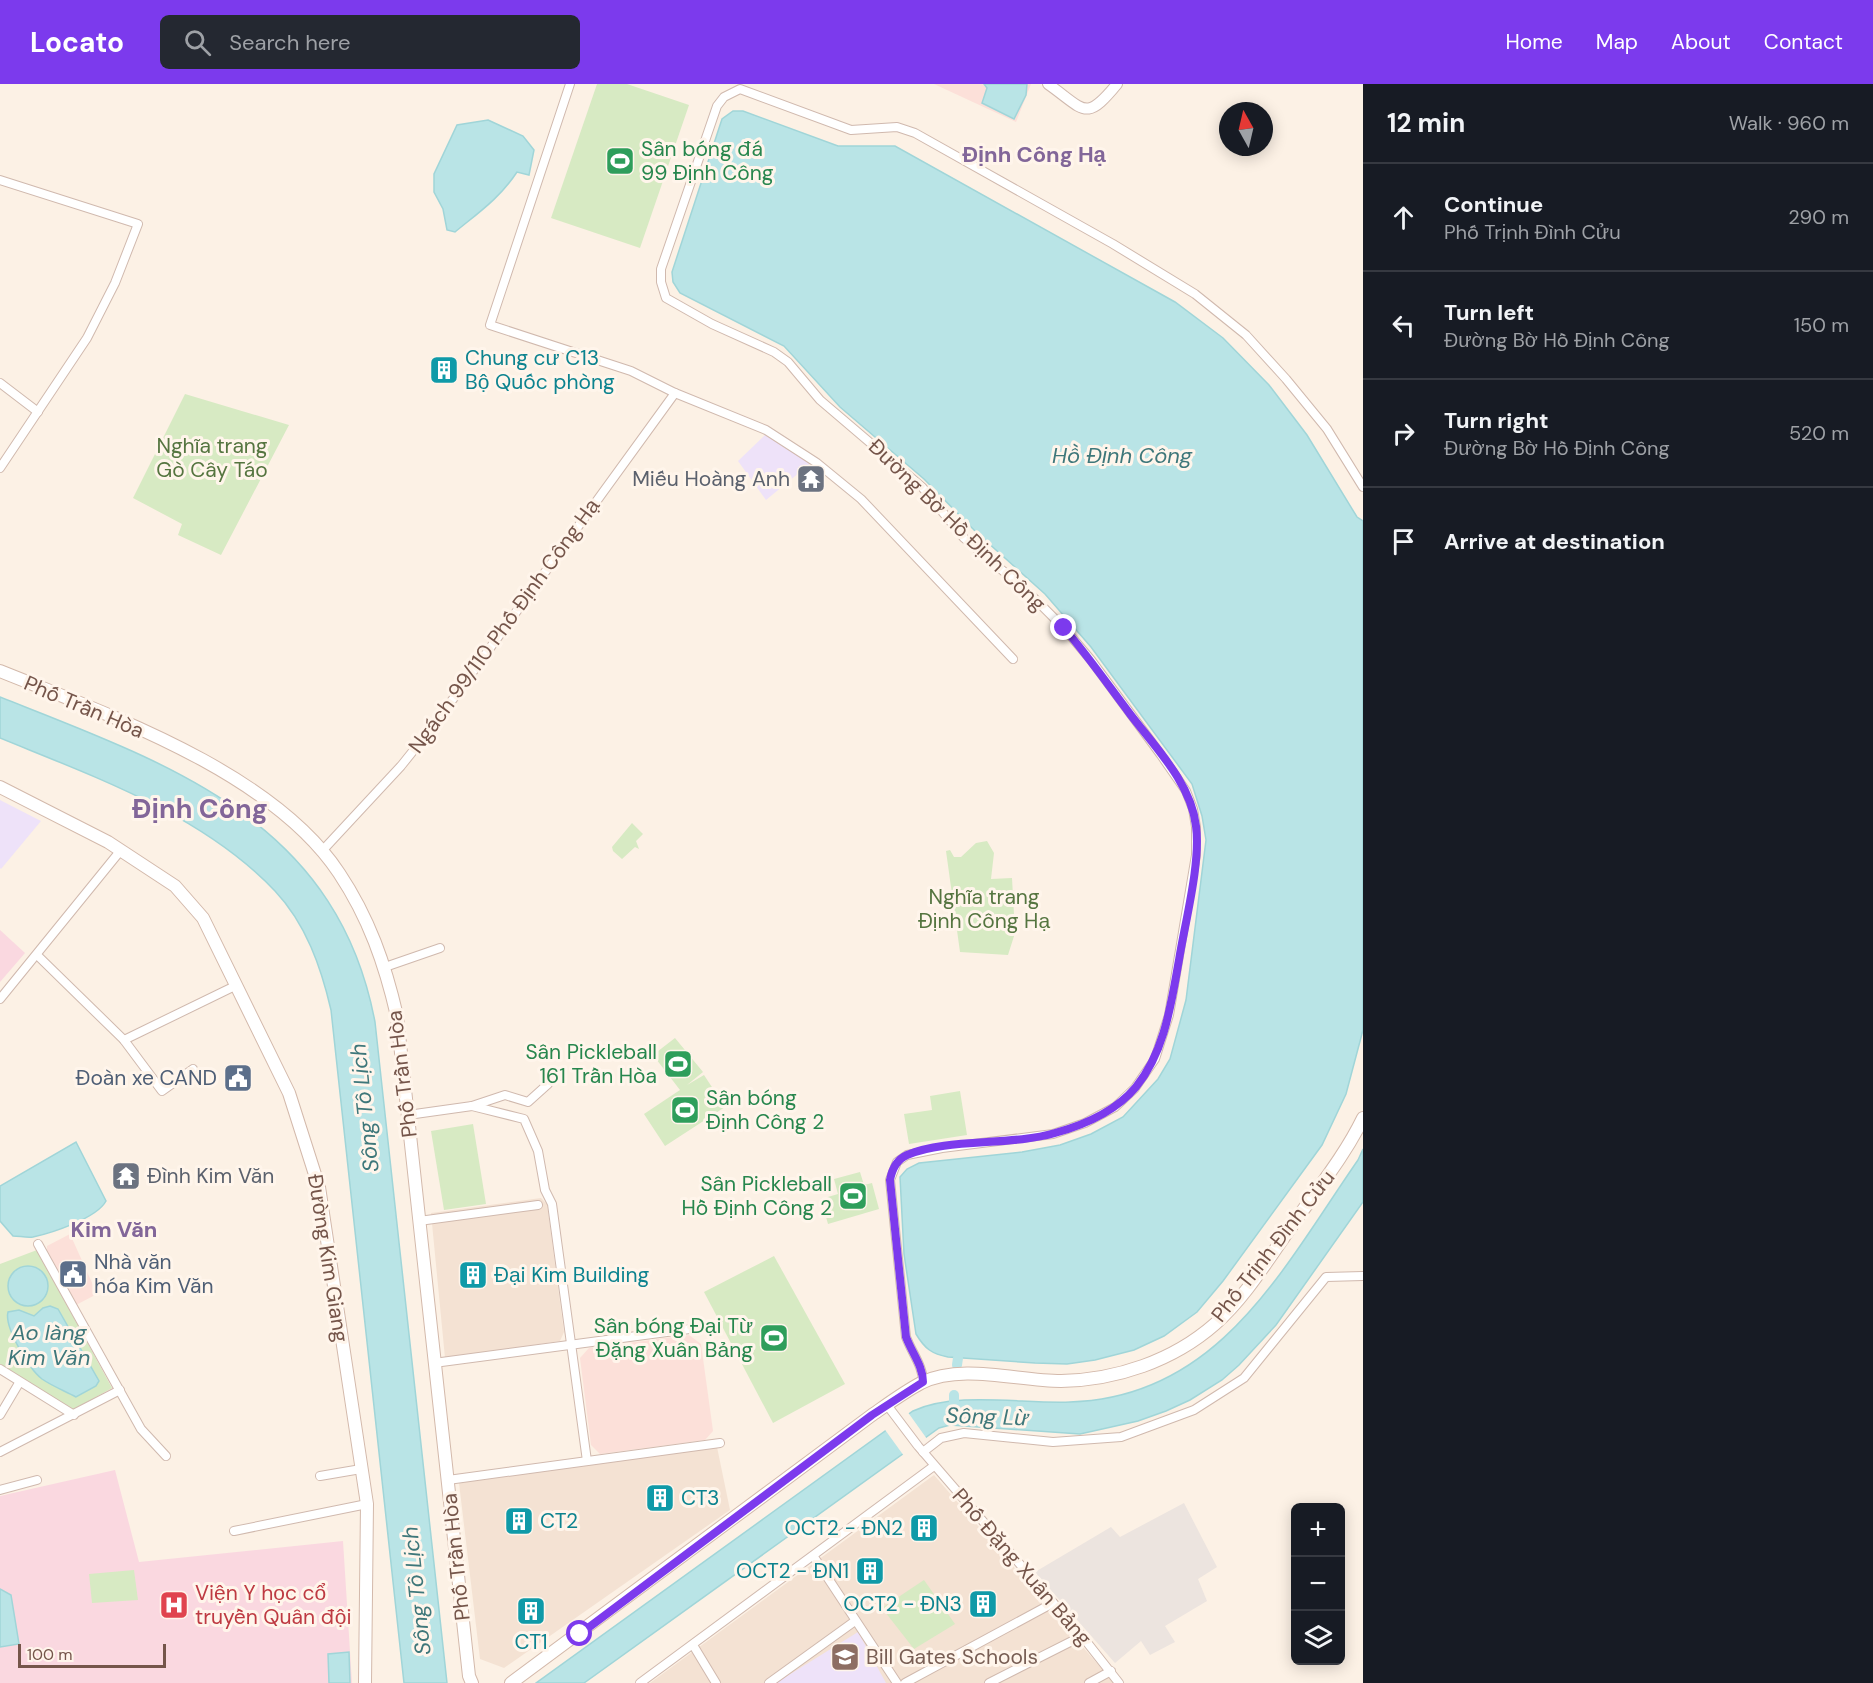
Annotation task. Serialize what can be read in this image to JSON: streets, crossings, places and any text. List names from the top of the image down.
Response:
{
  "streets": {
    "main road": ["Phố Trần Hòa", "Phố Trịnh Đình Cửu", "Đường Kim Giang"],
    "street": ["Đường Bờ Hồ Định Công", "Ngách 99/110 Phố Định Công Hạ", "Phố Đặng Xuân Bảng"]
  },
  "crossings": [
    ["Đường Bờ Hồ Định Công", "Phố Trịnh Đình Cửu"],
    ["Ngách 99/110 Phố Định Công Hạ", "Phố Trần Hòa"],
    ["Phố Trịnh Đình Cửu", "Phố Đặng Xuân Bảng"]
  ],
  "districts": ["Định Công Hạ", "Định Công", "Kim Văn"],
  "water": [
    "Hồ Định Công",
    "Sông Tô Lịch",
    "Ao làng Kim Văn",
    "Sông Lừ"
  ],
  "parks": ["Nghĩa trang Gò Cây Táo", "Nghĩa trang Định Công Hạ"],
  "places": {
    "sports": [
      "Sân bóng đá 99 Định Công",
      "Sân Pickleball 161 Trần Hòa",
      "Sân bóng Định Công 2",
      "Sân Pickleball Hồ Định Công 2",
      "Sân bóng Đại Từ Đặng Xuân Bảng"
    ],
    "building": [
      "Chung cư C13 Bộ Quốc phòng",
      "Đại Kim Building",
      "CT3",
      "CT2",
      "OCT2 - ĐN2",
      "OCT2 - ĐN1",
      "OCT2 - ĐN3",
      "CT1"
    ],
    "temple": ["Miếu Hoàng Anh", "Đình Kim Văn"],
    "public building": ["Đoàn xe CAND", "Nhà văn hóa Kim Văn"],
    "hospital": ["Viện Y học cổ truyền Quân đội"],
    "school or university": ["Bill Gates Schools"]
  },
  "scale_bar": "100 m",
  "north": "top",
  "page": {
    "header": "Locato",
    "search": "Search here",
    "nav": [
      "Home",
      "Map",
      "About",
      "Contact"
    ],
    "heading": ["12 min", "Walk · 960 m"],
    "list": [
      ["Continue", "Phố Trịnh Đình Cửu", "290 m"],
      ["Turn left", "Đường Bờ Hồ Định Công", "150 m"],
      ["Turn right", "Đường Bờ Hồ Định Công", "520 m"],
      "Arrive at destination"
    ],
    "map_buttons": ["+", "−"],
    "scale": "100 m"
  }
}
